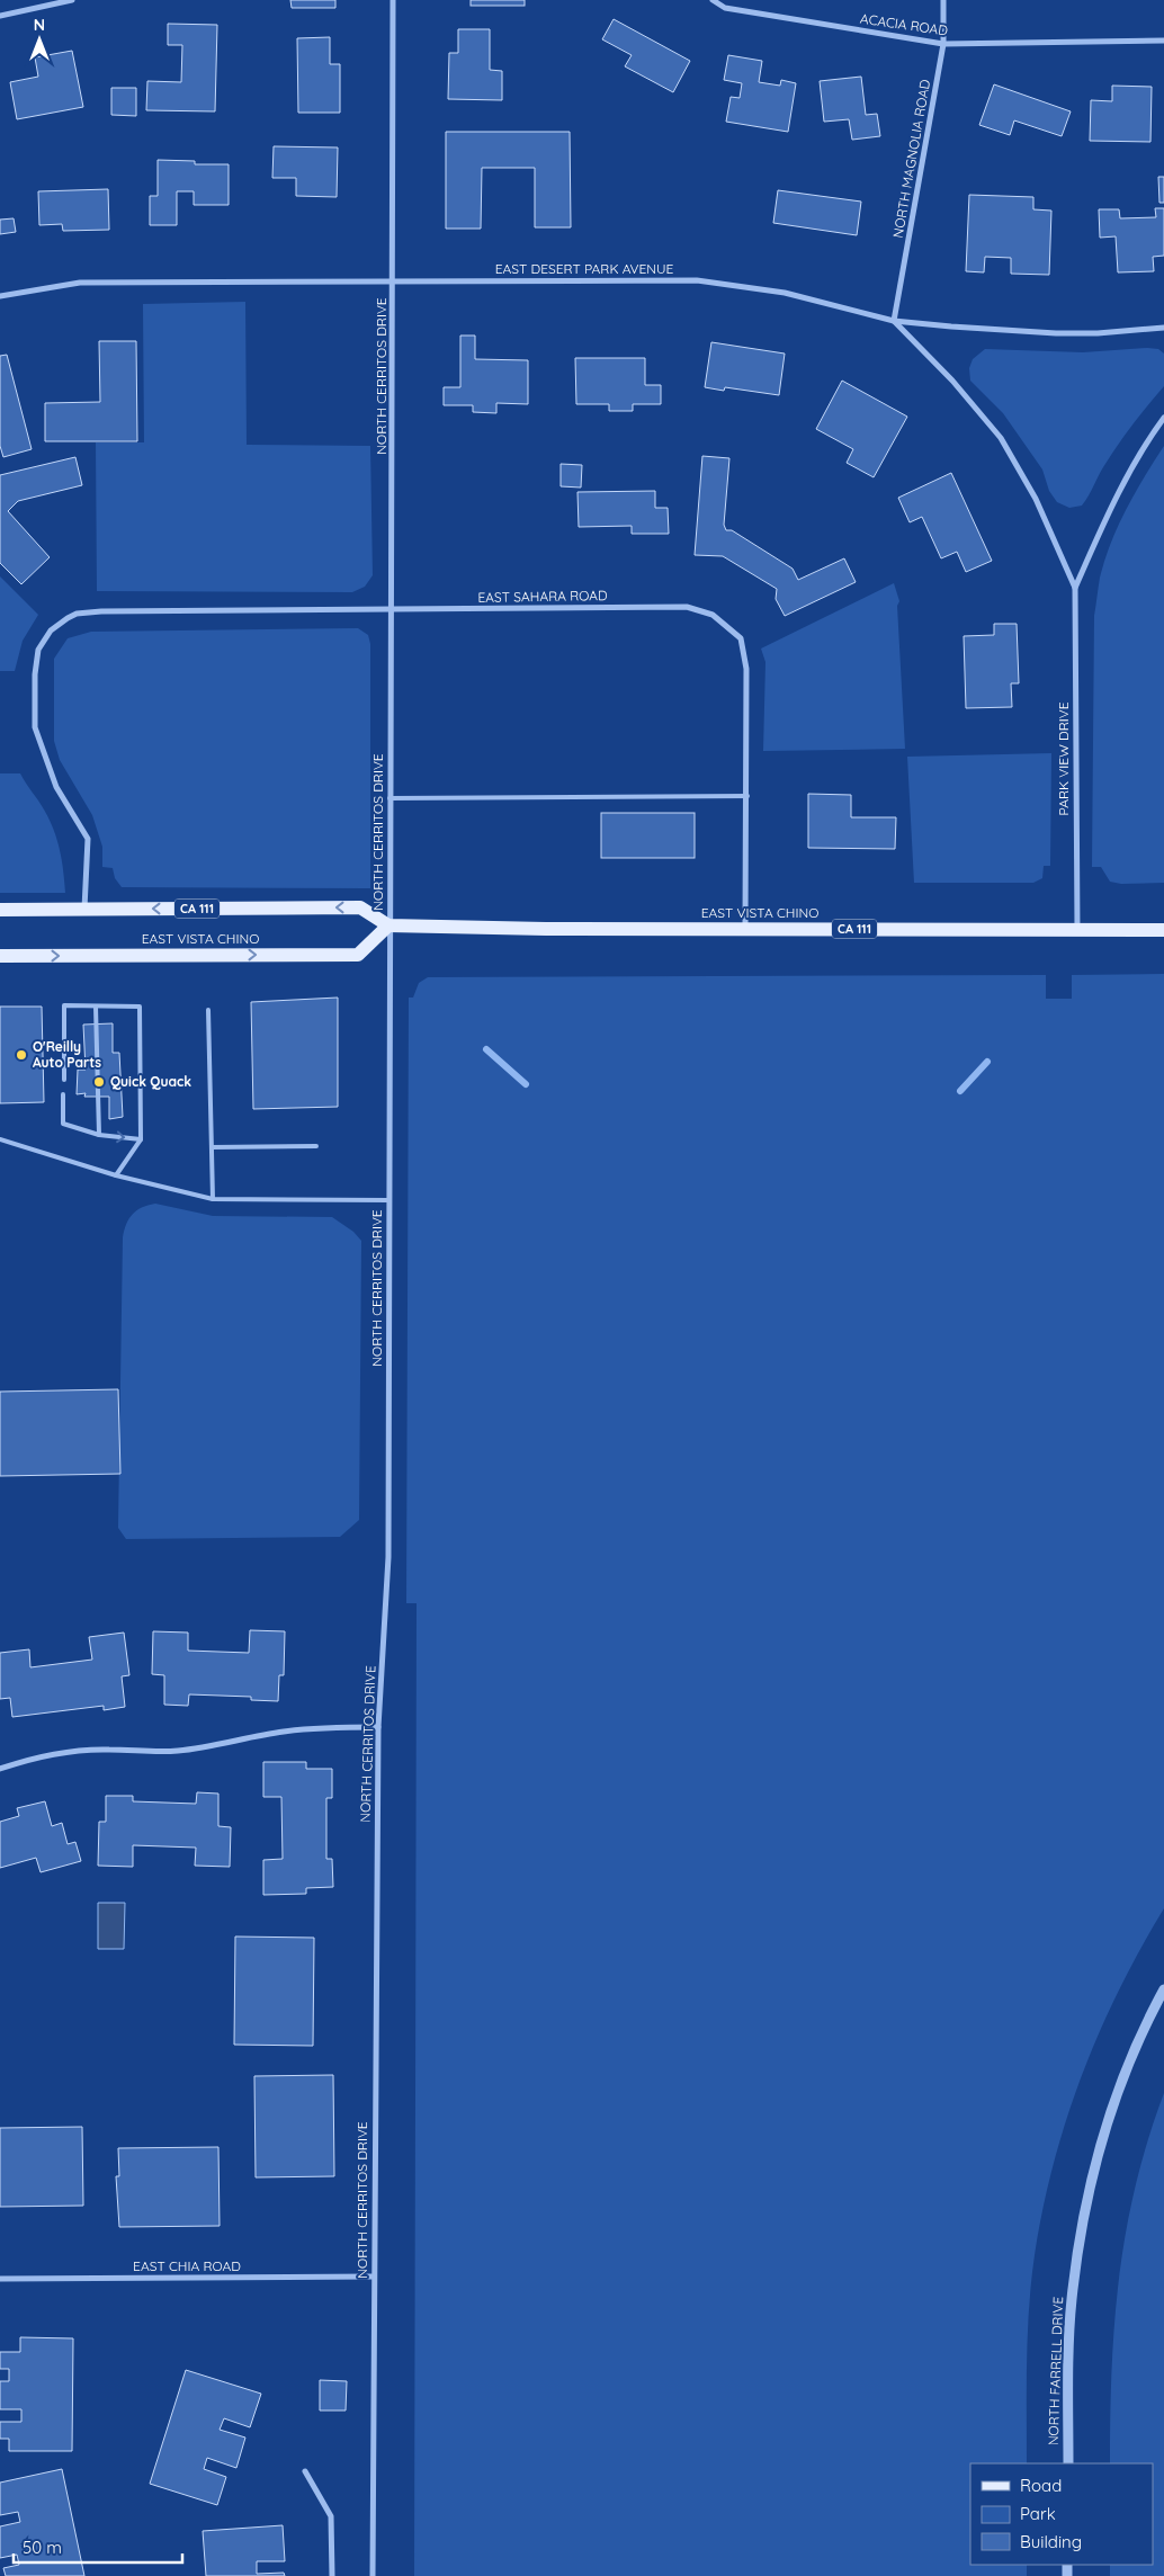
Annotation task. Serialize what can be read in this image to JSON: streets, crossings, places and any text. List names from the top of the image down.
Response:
{
  "streets": {
    "main road": ["CA 111", "EAST VISTA CHINO"],
    "street": [
      "ACACIA ROAD",
      "NORTH MAGNOLIA ROAD",
      "EAST DESERT PARK AVENUE",
      "NORTH CERRITOS DRIVE",
      "EAST SAHARA ROAD",
      "PARK VIEW DRIVE",
      "EAST CHIA ROAD",
      "NORTH FARRELL DRIVE"
    ]
  },
  "crossings": [
    ["ACACIA ROAD", "NORTH MAGNOLIA ROAD"],
    ["NORTH MAGNOLIA ROAD", "EAST DESERT PARK AVENUE"],
    ["NORTH MAGNOLIA ROAD", "PARK VIEW DRIVE"],
    ["EAST DESERT PARK AVENUE", "NORTH CERRITOS DRIVE"],
    ["EAST DESERT PARK AVENUE", "PARK VIEW DRIVE"],
    ["NORTH CERRITOS DRIVE", "EAST SAHARA ROAD"],
    ["NORTH CERRITOS DRIVE", "CA 111"],
    ["NORTH CERRITOS DRIVE", "EAST VISTA CHINO"],
    ["NORTH CERRITOS DRIVE", "EAST CHIA ROAD"],
    ["EAST SAHARA ROAD", "CA 111"],
    ["EAST SAHARA ROAD", "EAST VISTA CHINO"],
    ["PARK VIEW DRIVE", "EAST VISTA CHINO"],
    ["CA 111", "EAST VISTA CHINO"]
  ],
  "places": ["O'Reilly Auto Parts", "Quick Quack"],
  "legend": ["Road", "Park", "Building"],
  "scale_bar": "50 m",
  "north": "top"
}
